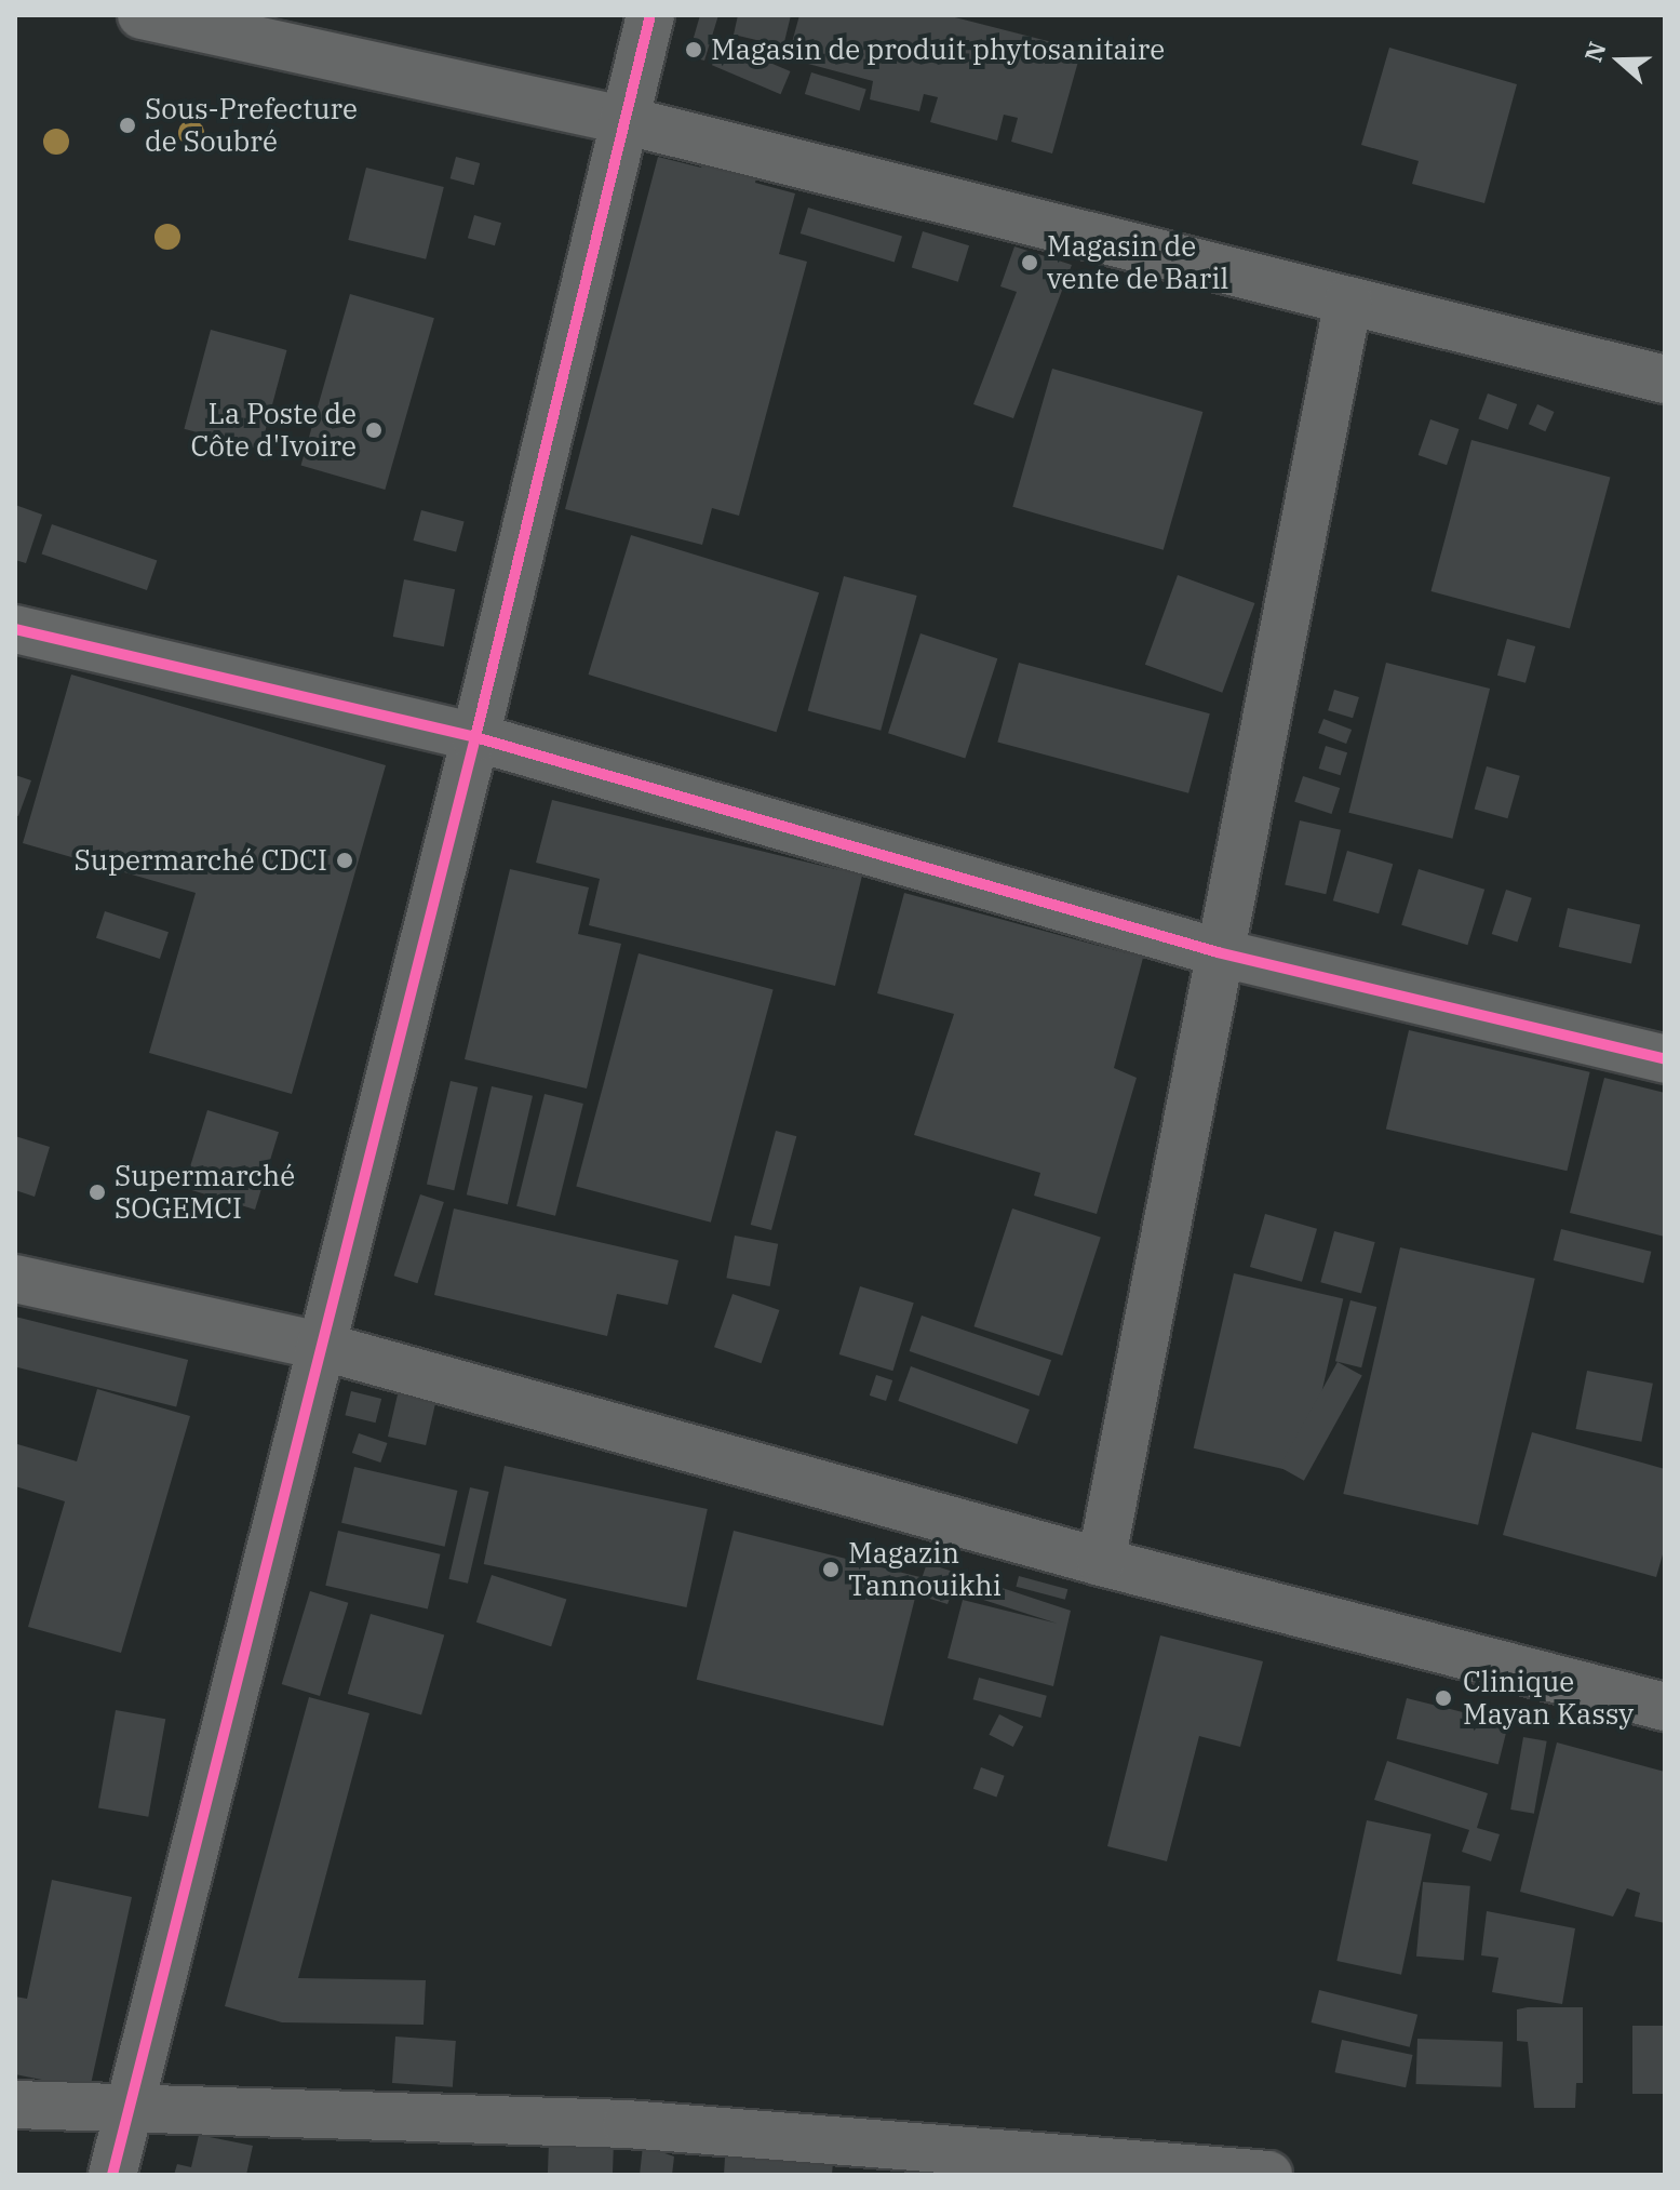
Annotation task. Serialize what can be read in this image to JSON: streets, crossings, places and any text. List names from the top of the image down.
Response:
{
  "places": [
    "Magasin de produit phytosanitaire",
    "Sous-Prefecture de Soubré",
    "Magasin de vente de Baril",
    "La Poste de Côte d'Ivoire",
    "Supermarché CDCI",
    "Supermarché SOGEMCI",
    "Magazin Tannouikhi",
    "Clinique Mayan Kassy"
  ],
  "north": "left"
}
